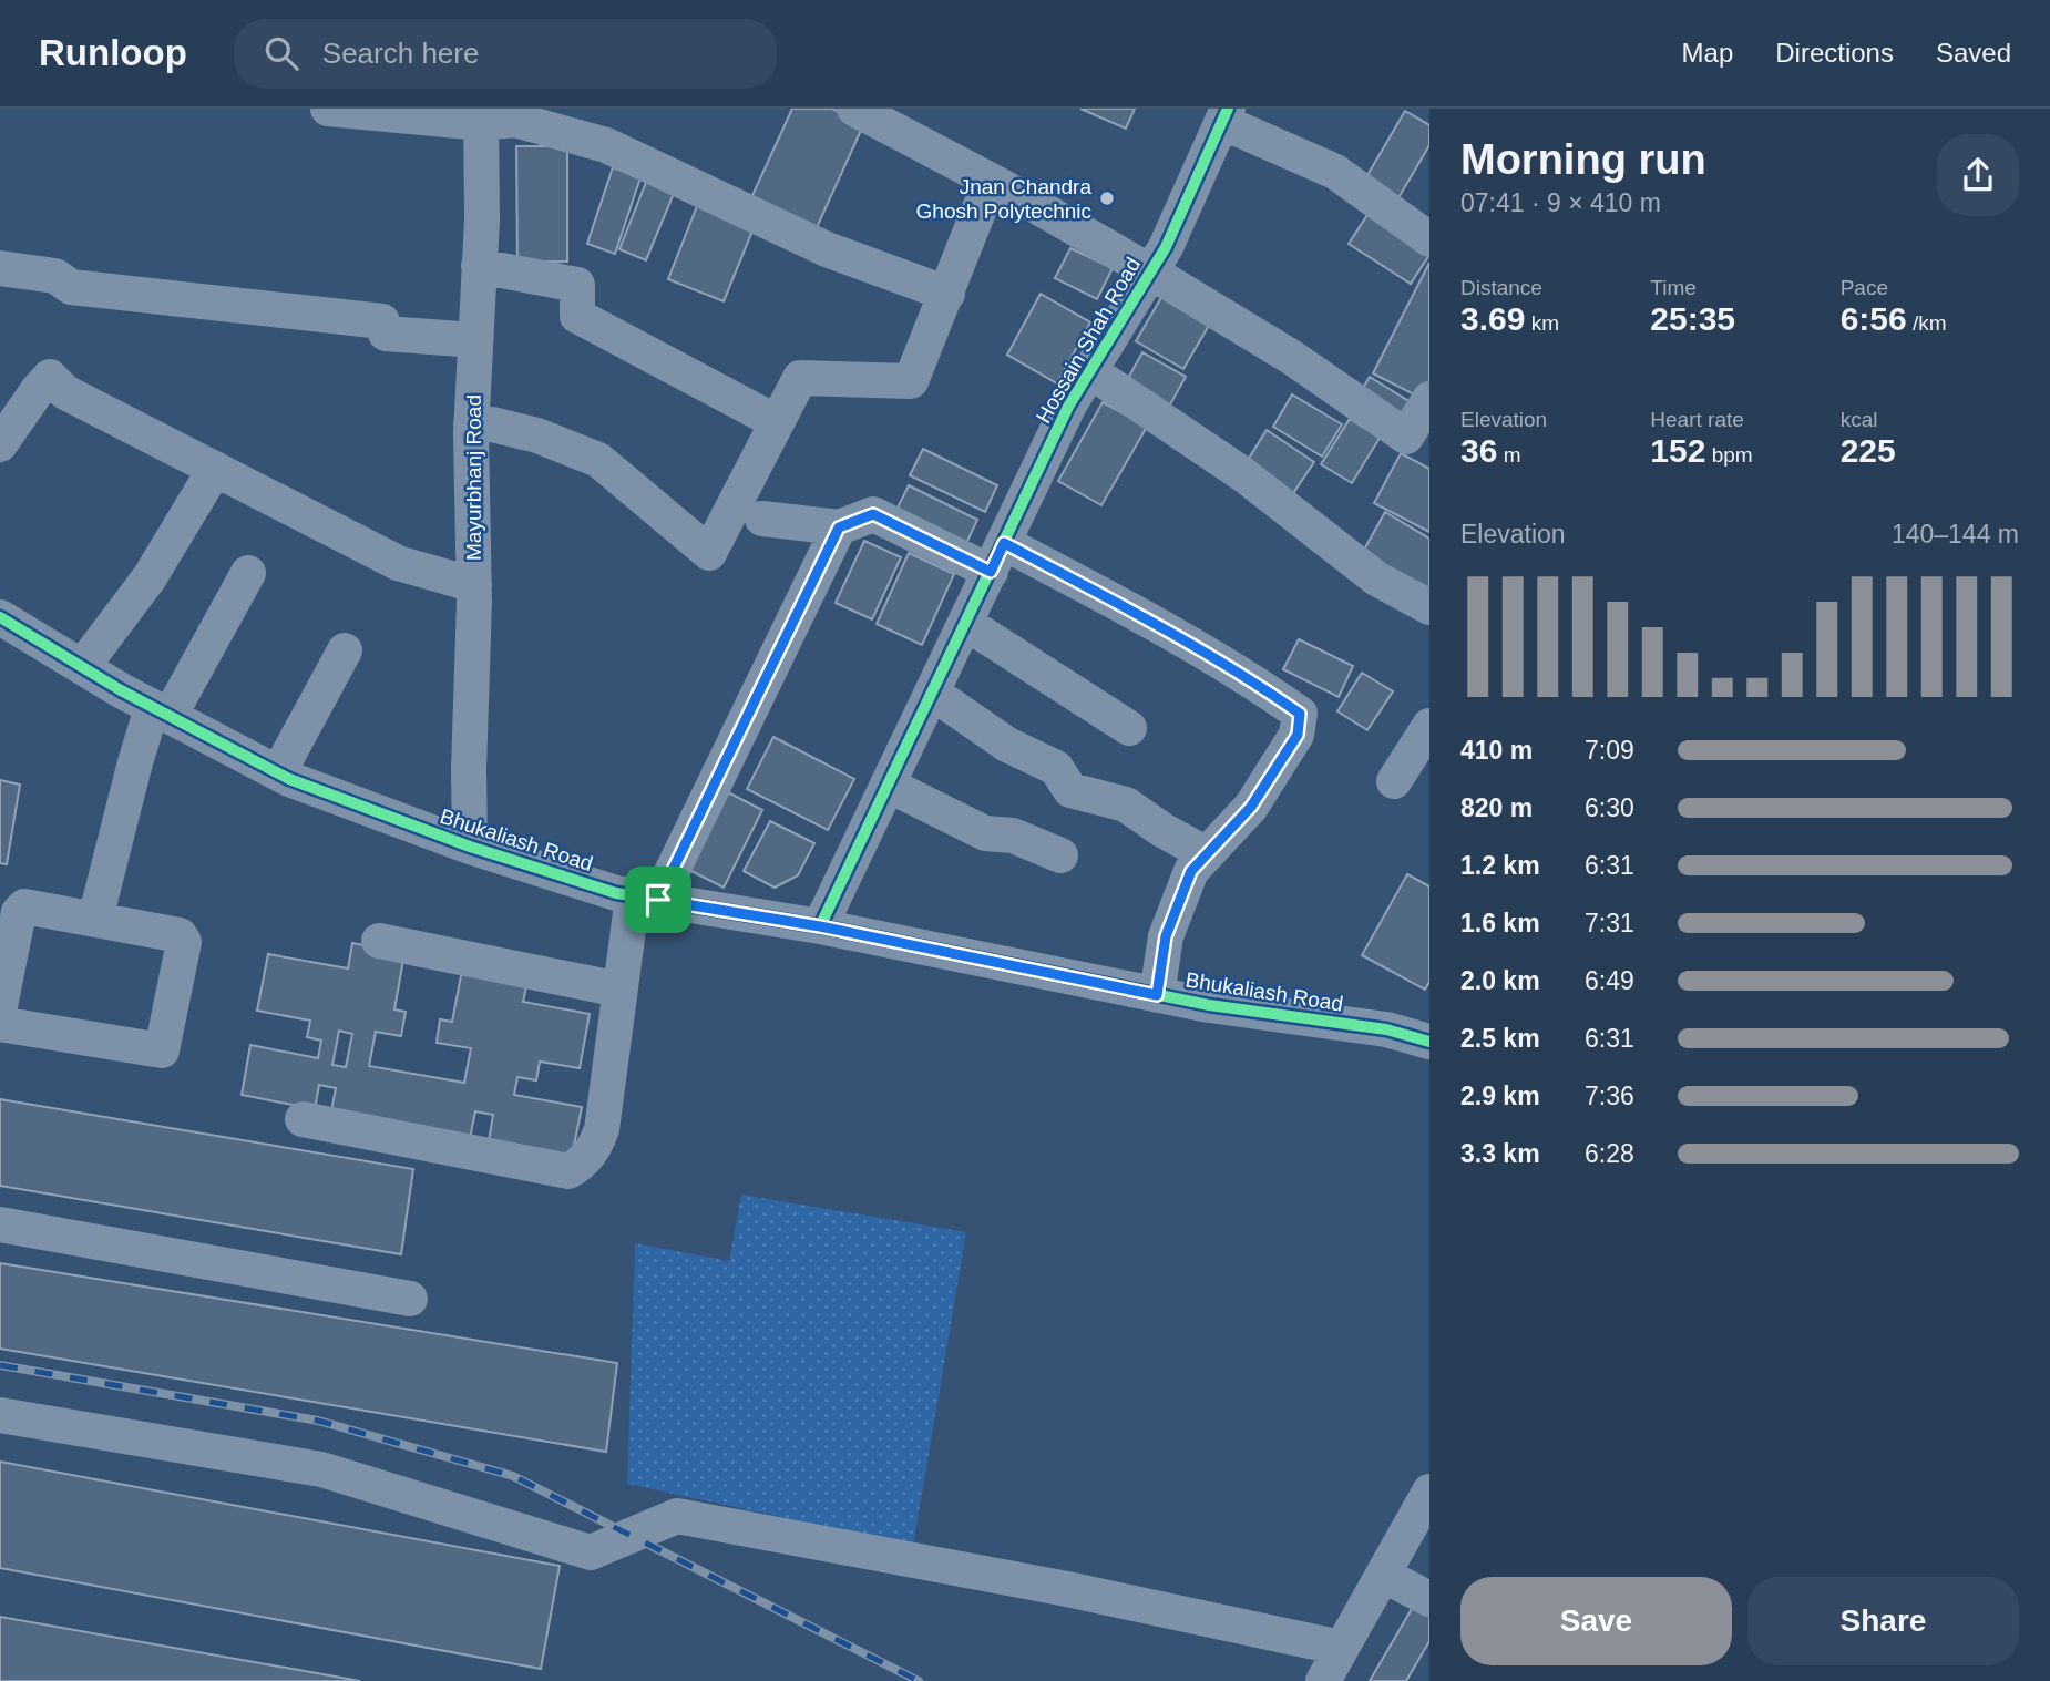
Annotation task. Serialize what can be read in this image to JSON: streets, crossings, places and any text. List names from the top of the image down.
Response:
{
  "streets": {
    "street": ["Hossain Shah Road", "Mayurbhanj Road", "Bhukaliash Road"]
  },
  "crossings": [
    ["Hossain Shah Road", "Bhukaliash Road"],
    ["Mayurbhanj Road", "Bhukaliash Road"]
  ],
  "places": ["Jnan Chandra Ghosh Polytechnic"],
  "page": {
    "header": "Runloop",
    "search": "Search here",
    "nav": ["Map", "Directions", "Saved"],
    "heading": ["Morning run", "07:41 · 9 × 410 m"],
    "stats": [
      ["Distance", "3.69 km"],
      ["Time", "25:35"],
      ["Pace", "6:56 /km"],
      ["Elevation", "36 m"],
      ["Heart rate", "152 bpm"],
      ["kcal", "225"]
    ],
    "chart": ["Elevation", "140–144 m"],
    "list": [
      {
        "name": "410 m",
        "note": "7:09"
      },
      {
        "name": "820 m",
        "note": "6:30"
      },
      {
        "name": "1.2 km",
        "note": "6:31"
      },
      {
        "name": "1.6 km",
        "note": "7:31"
      },
      {
        "name": "2.0 km",
        "note": "6:49"
      },
      {
        "name": "2.5 km",
        "note": "6:31"
      },
      {
        "name": "2.9 km",
        "note": "7:36"
      },
      {
        "name": "3.3 km",
        "note": "6:28"
      }
    ],
    "buttons": ["Save", "Share"]
  }
}
